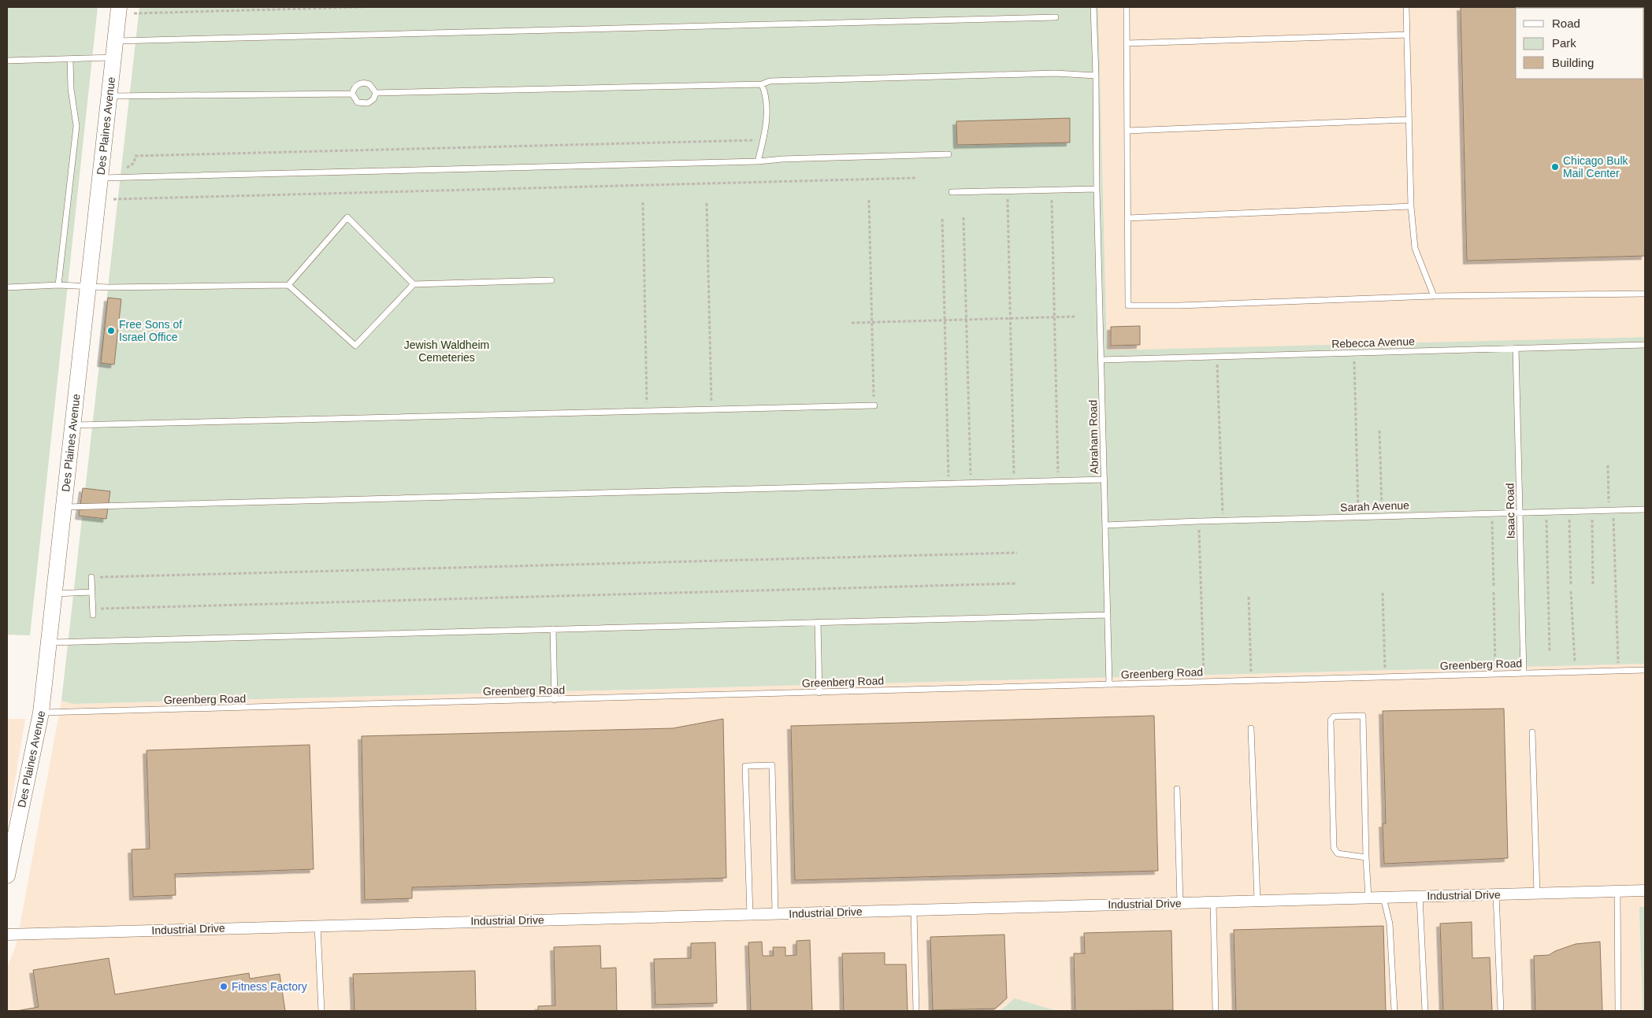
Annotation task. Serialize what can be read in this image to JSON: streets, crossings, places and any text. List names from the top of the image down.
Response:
{
  "streets": {
    "main road": ["Des Plaines Avenue"],
    "street": ["Industrial Drive"],
    "lane": [
      "Rebecca Avenue",
      "Abraham Road",
      "Sarah Avenue",
      "Isaac Road",
      "Greenberg Road"
    ]
  },
  "crossings": [
    ["Des Plaines Avenue", "Greenberg Road"],
    ["Rebecca Avenue", "Abraham Road"],
    ["Rebecca Avenue", "Isaac Road"],
    ["Abraham Road", "Sarah Avenue"],
    ["Abraham Road", "Greenberg Road"],
    ["Sarah Avenue", "Isaac Road"],
    ["Isaac Road", "Greenberg Road"]
  ],
  "parks": ["Jewish Waldheim Cemeteries"],
  "places": ["Chicago Bulk Mail Center", "Free Sons of Israel Office", "Fitness Factory"],
  "legend": ["Road", "Park", "Building"]
}
